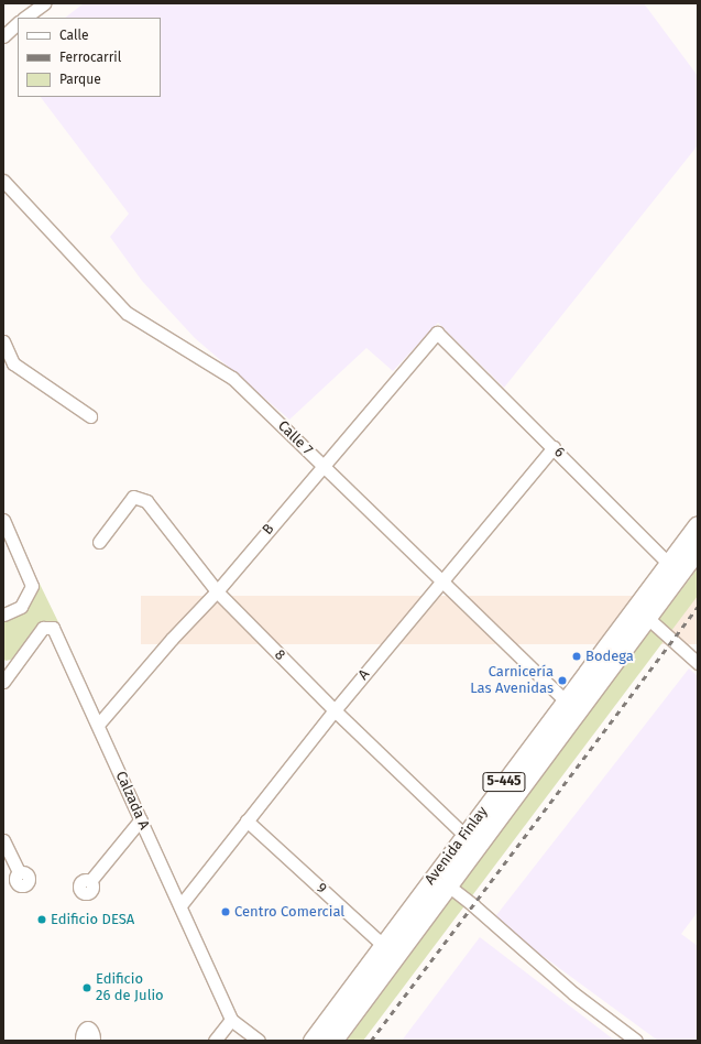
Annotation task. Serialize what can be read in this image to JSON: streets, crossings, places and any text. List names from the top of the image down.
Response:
{
  "streets": {
    "highway": ["5-445", "Avenida Finlay"],
    "street": [
      "Calle 7",
      "6",
      "B",
      "8",
      "A",
      "Calzada A",
      "9"
    ]
  },
  "crossings": [
    ["Calle 7", "B"],
    ["Calle 7", "A"],
    ["Calle 7", "Avenida Finlay"],
    ["6", "B"],
    ["6", "A"],
    ["6", "Avenida Finlay"],
    ["B", "8"],
    ["B", "Calzada A"],
    ["8", "A"],
    ["8", "Avenida Finlay"],
    ["A", "Calzada A"],
    ["A", "9"],
    ["Avenida Finlay", "9"]
  ],
  "places": [
    "Bodega",
    "Carnicería Las Avenidas",
    "Centro Comercial",
    "Edificio DESA",
    "Edificio 26 de Julio"
  ],
  "legend": ["Calle", "Ferrocarril", "Parque"]
}
